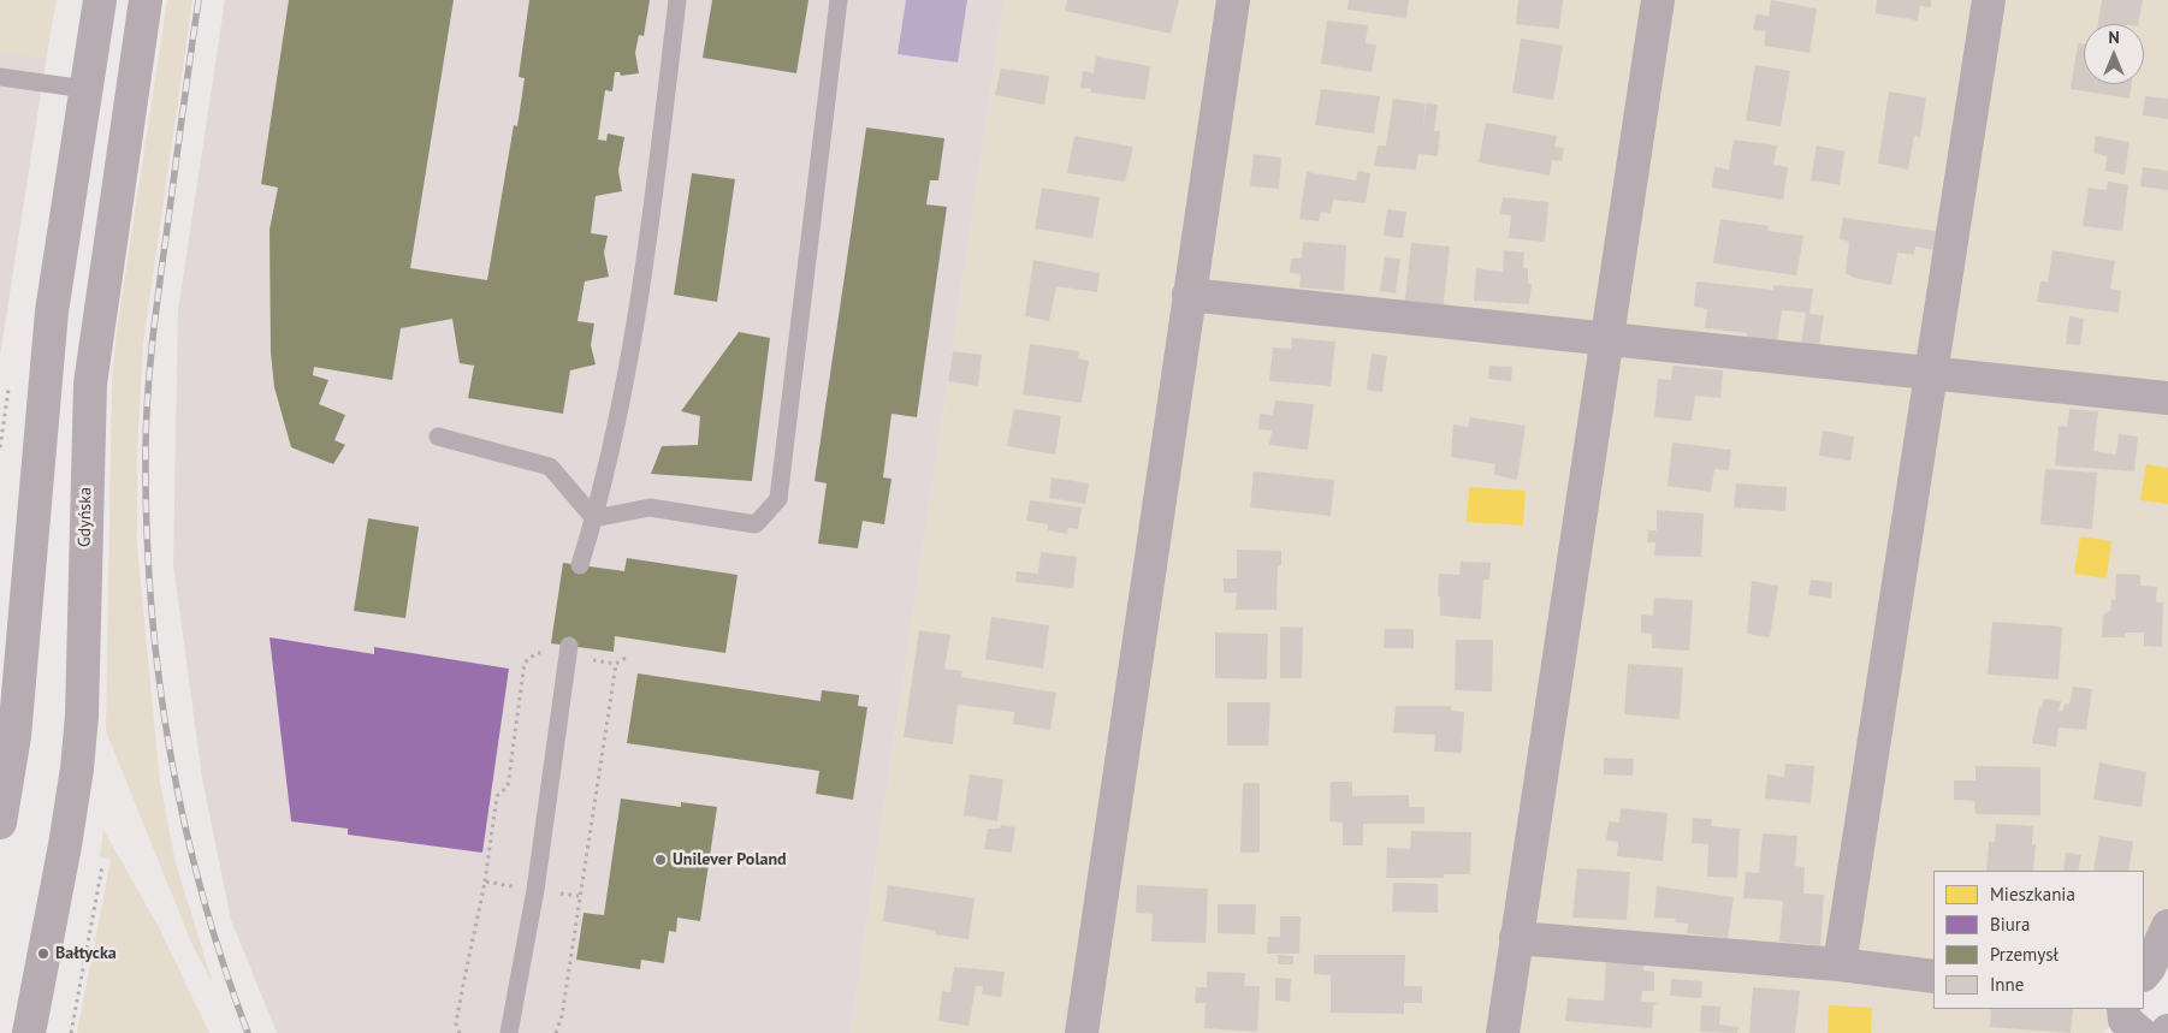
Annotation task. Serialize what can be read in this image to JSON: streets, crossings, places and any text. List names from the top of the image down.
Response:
{
  "streets": {
    "street": ["Gdyńska"]
  },
  "places": ["Unilever Poland", "Bałtycka"],
  "legend": [
    "Mieszkania",
    "Biura",
    "Przemysł",
    "Inne"
  ],
  "north": "top"
}
